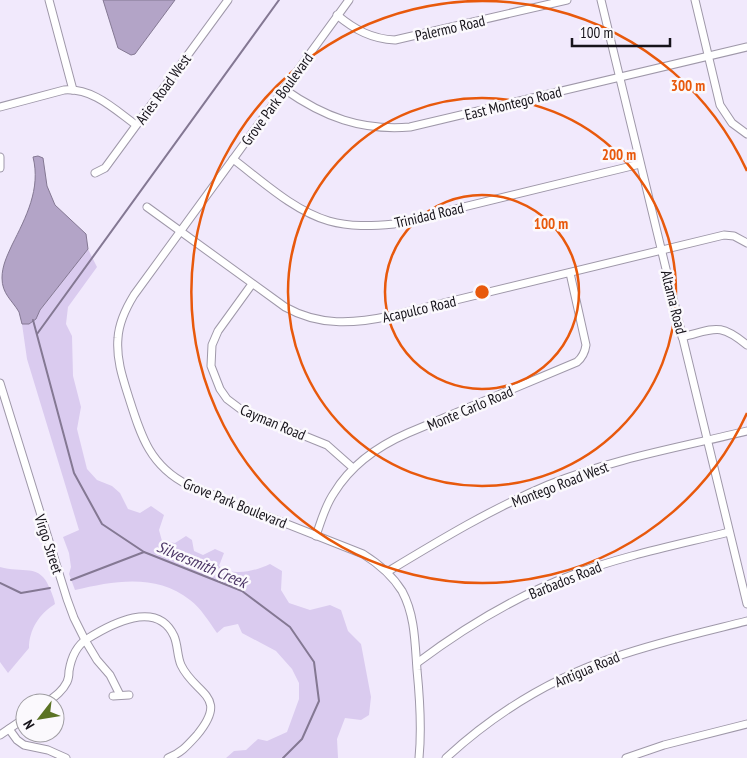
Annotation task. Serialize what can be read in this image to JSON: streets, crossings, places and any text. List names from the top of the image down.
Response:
{
  "streets": {
    "street": [
      "Palermo Road",
      "Aries Road West",
      "Grove Park Boulevard",
      "East Montego Road",
      "Trinidad Road",
      "Altama Road",
      "Acapulco Road",
      "Monte Carlo Road",
      "Cayman Road",
      "Montego Road West",
      "Virgo Street",
      "Barbados Road",
      "Antigua Road"
    ]
  },
  "crossings": [
    ["Palermo Road", "Grove Park Boulevard"],
    ["Grove Park Boulevard", "East Montego Road"],
    ["Grove Park Boulevard", "Trinidad Road"],
    ["Grove Park Boulevard", "Acapulco Road"],
    ["Grove Park Boulevard", "Monte Carlo Road"],
    ["Grove Park Boulevard", "Montego Road West"],
    ["Grove Park Boulevard", "Barbados Road"],
    ["East Montego Road", "Altama Road"],
    ["Trinidad Road", "Altama Road"],
    ["Altama Road", "Acapulco Road"],
    ["Altama Road", "Montego Road West"],
    ["Altama Road", "Barbados Road"],
    ["Acapulco Road", "Monte Carlo Road"],
    ["Acapulco Road", "Cayman Road"],
    ["Monte Carlo Road", "Cayman Road"]
  ],
  "water": ["Silversmith Creek"],
  "scale_bar": "100 m",
  "north": "bottom left",
  "rings": ["300 m", "200 m", "100 m"]
}
